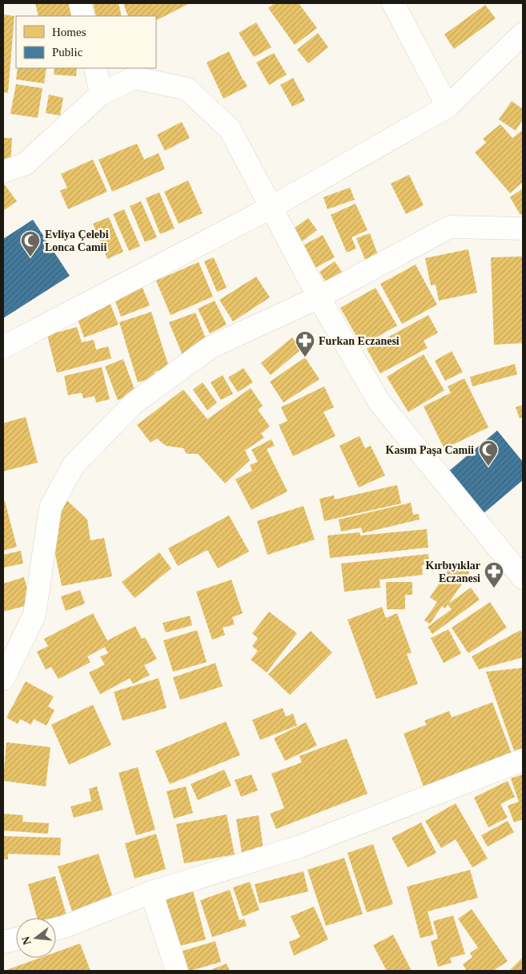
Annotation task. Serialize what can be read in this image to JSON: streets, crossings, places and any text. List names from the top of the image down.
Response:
{
  "places": {
    "mosque": ["Evliya Çelebi Lonca Camii", "Kasım Paşa Camii"],
    "pharmacy": ["Furkan Eczanesi", "Kırbıyıklar Eczanesi"]
  },
  "legend": ["Homes", "Public"],
  "north": "left"
}
